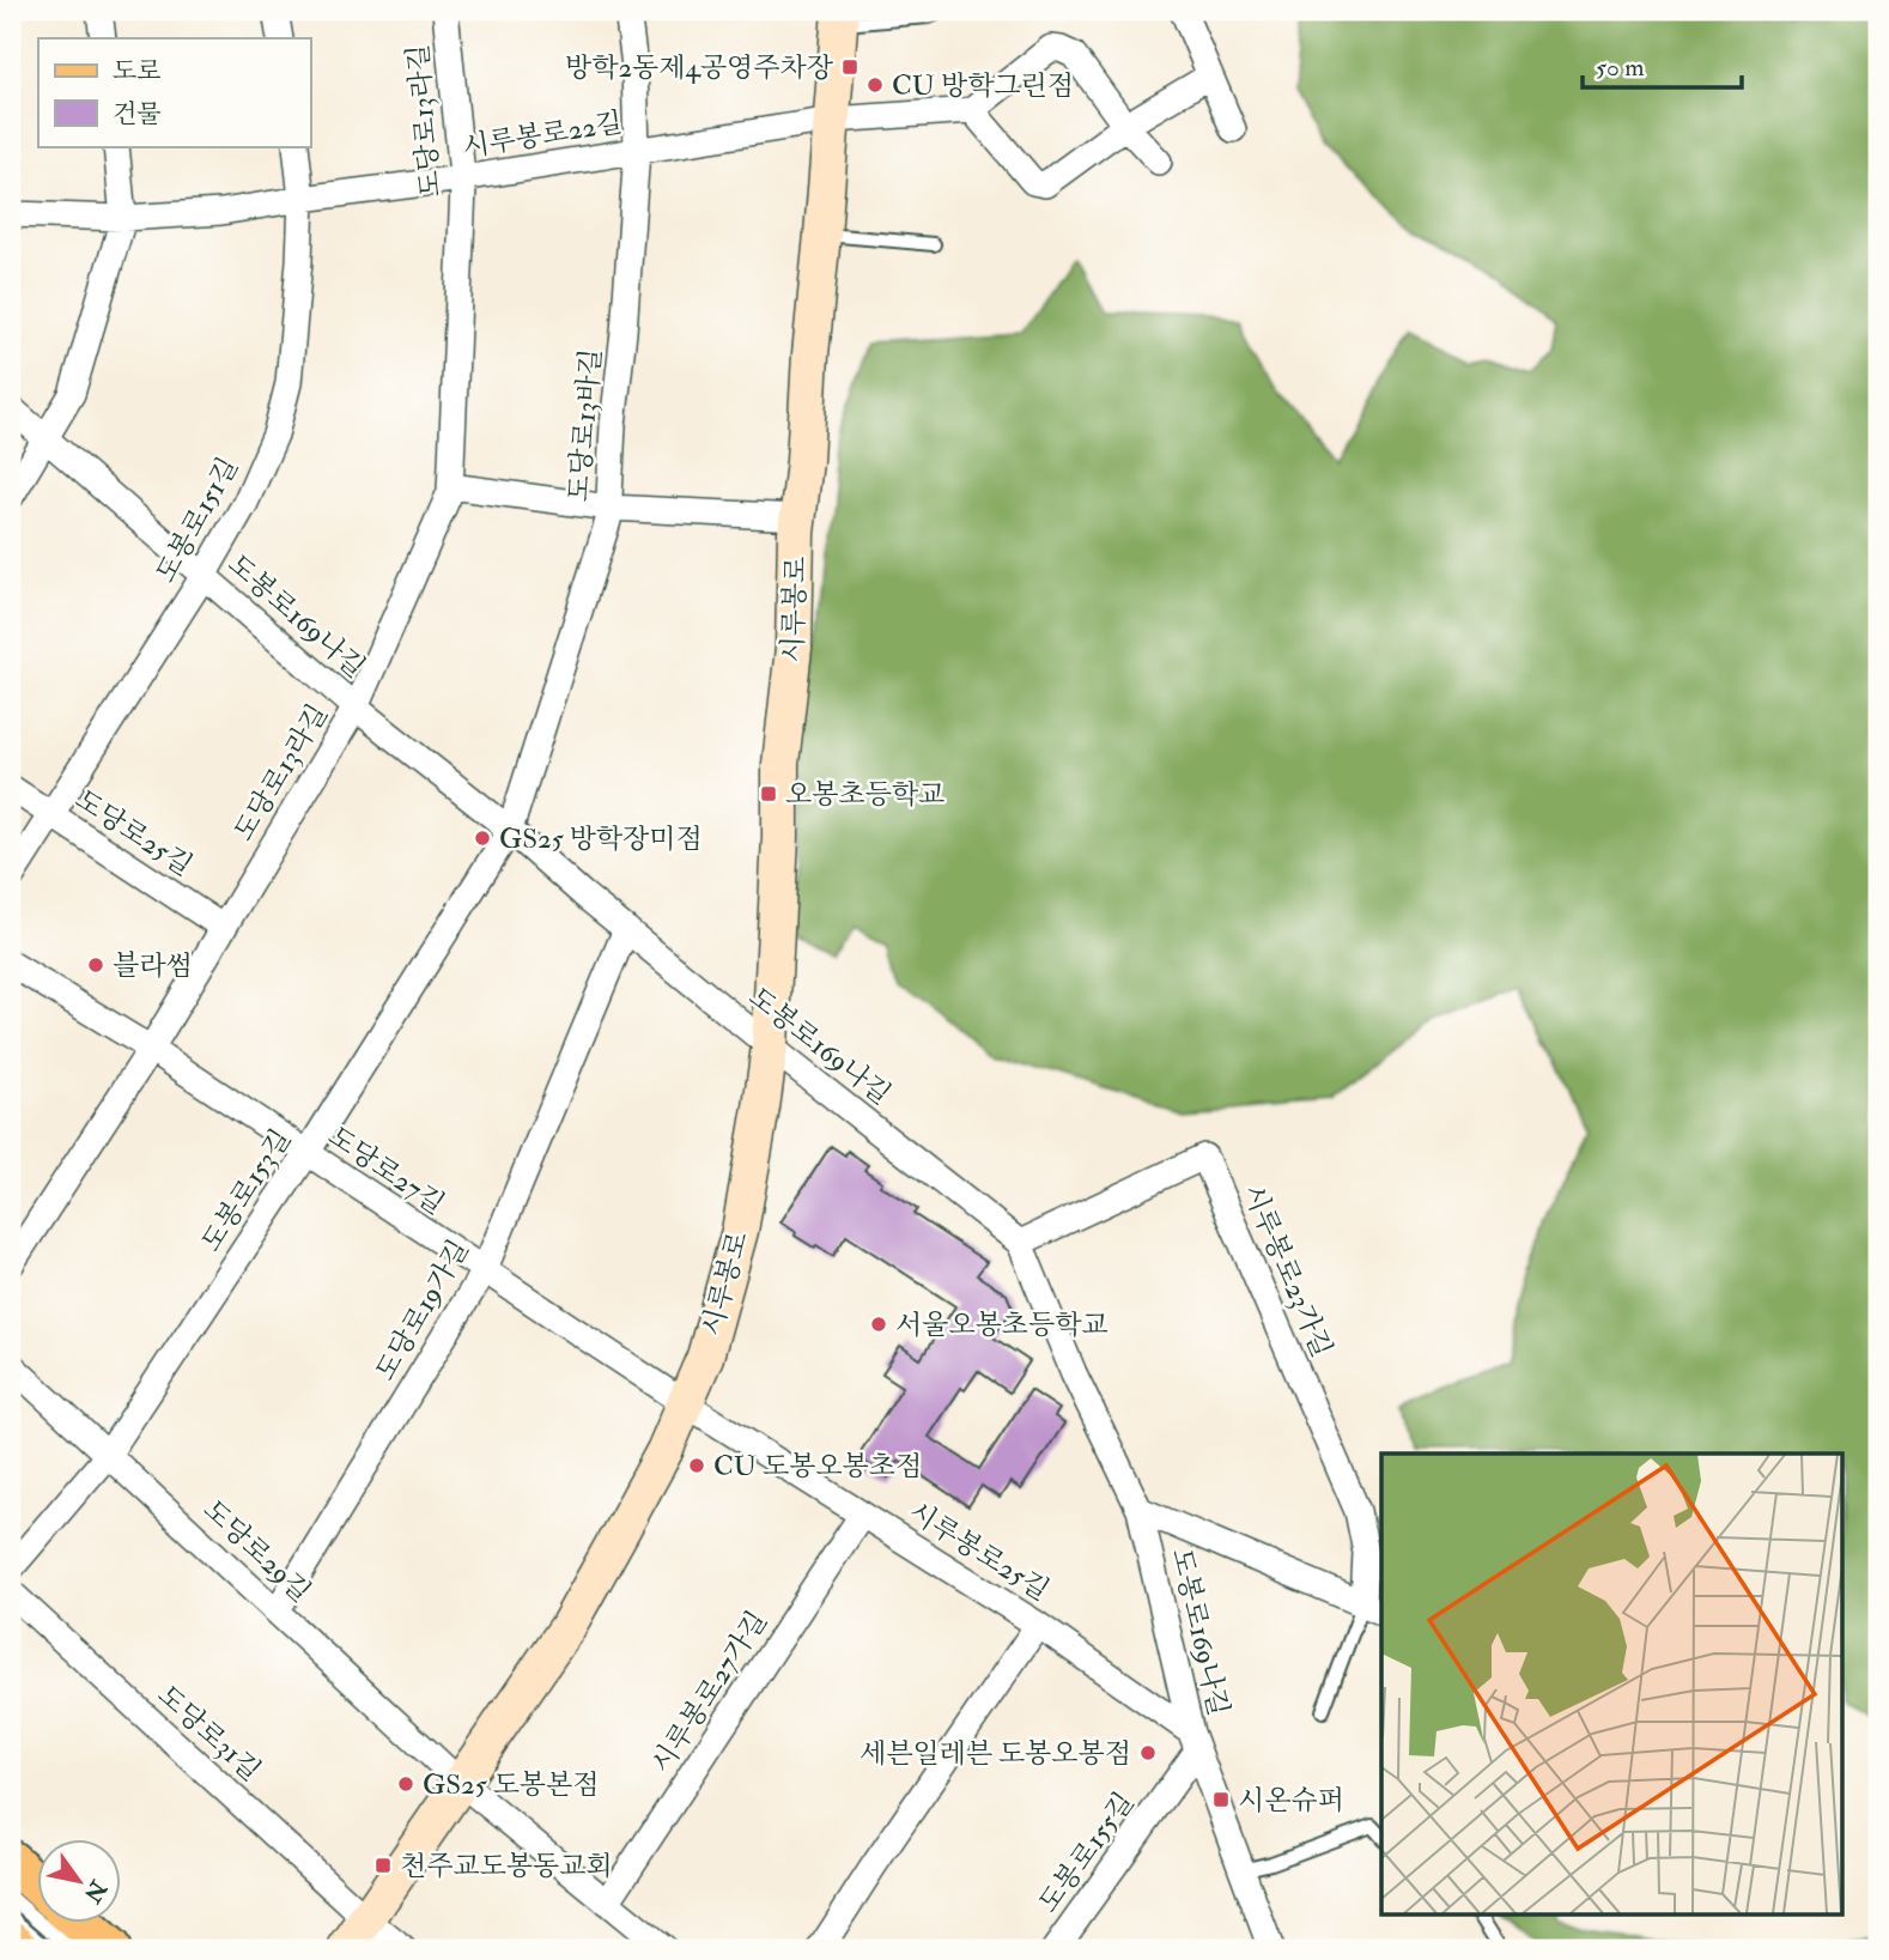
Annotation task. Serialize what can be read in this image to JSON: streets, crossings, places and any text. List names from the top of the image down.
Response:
{
  "streets": {
    "street": [
      "도당로13라길",
      "시루봉로22길",
      "도당로13바길",
      "도봉로151길",
      "시루봉로",
      "도봉로169나길",
      "도당로25길",
      "도당로27길",
      "도봉로153길",
      "시루봉로23가길",
      "도당로19가길",
      "도당로29길",
      "시루봉로25길",
      "시루봉로27가길",
      "도당로31길",
      "도봉로155길"
    ]
  },
  "crossings": [
    ["도당로13라길", "시루봉로22길"],
    ["도당로13라길", "시루봉로"],
    ["도당로13라길", "도봉로169나길"],
    ["도당로13라길", "도당로25길"],
    ["도당로13라길", "도당로27길"],
    ["시루봉로22길", "도당로13바길"],
    ["시루봉로22길", "도봉로151길"],
    ["시루봉로22길", "시루봉로"],
    ["도당로13바길", "시루봉로"],
    ["도당로13바길", "도봉로169나길"],
    ["도당로13바길", "도봉로153길"],
    ["도봉로151길", "도봉로169나길"],
    ["도봉로151길", "도당로25길"],
    ["시루봉로", "도봉로169나길"],
    ["시루봉로", "도당로27길"],
    ["시루봉로", "도당로29길"],
    ["시루봉로", "시루봉로25길"],
    ["시루봉로", "도당로31길"],
    ["도봉로169나길", "도봉로153길"],
    ["도봉로169나길", "시루봉로23가길"],
    ["도봉로169나길", "도당로19가길"],
    ["도봉로169나길", "시루봉로25길"],
    ["도봉로169나길", "도봉로155길"],
    ["도당로27길", "도봉로153길"],
    ["도당로27길", "도당로19가길"],
    ["도당로27길", "시루봉로25길"],
    ["도봉로153길", "도당로29길"],
    ["도당로19가길", "도당로29길"],
    ["도당로29길", "시루봉로27가길"],
    ["시루봉로25길", "시루봉로27가길"],
    ["시루봉로25길", "도봉로155길"]
  ],
  "places": {
    "transit": [
      "방학2동제4공영주차장",
      "오봉초등학교",
      "시온슈퍼",
      "천주교도봉동교회"
    ],
    "other": [
      "CU 방학그린점",
      "GS25 방학장미점",
      "블라썸",
      "서울오봉초등학교",
      "CU 도봉오봉초점",
      "세븐일레븐 도봉오봉점",
      "GS25 도봉본점"
    ]
  },
  "legend": ["도로", "건물"],
  "scale_bar": "50 m",
  "north": "bottom right"
}
